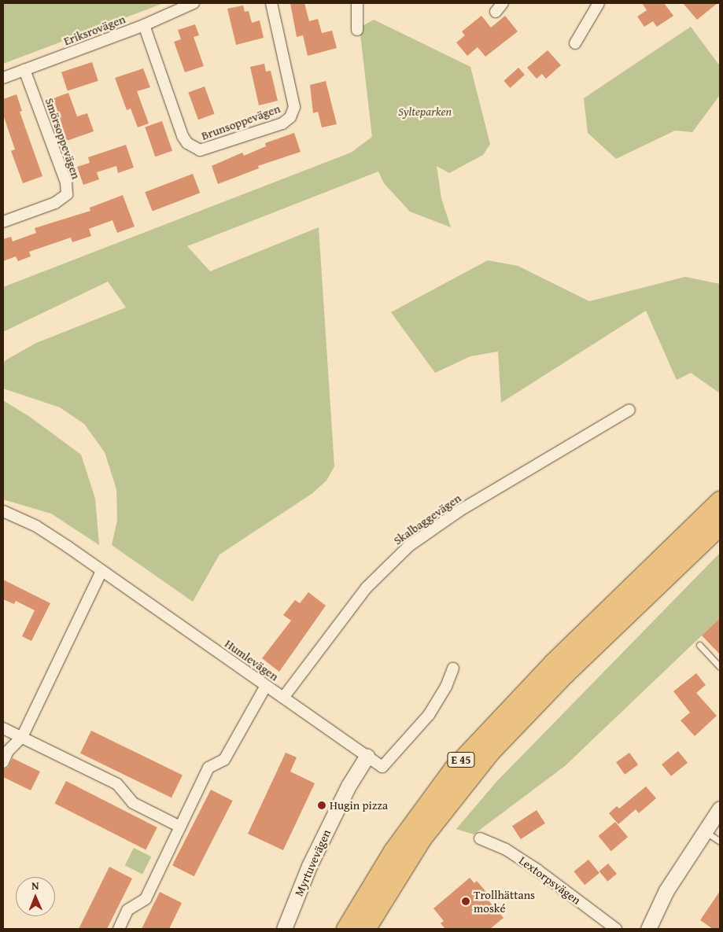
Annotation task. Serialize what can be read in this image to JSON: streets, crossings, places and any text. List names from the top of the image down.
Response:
{
  "streets": {
    "highway": ["E 45"],
    "street": [
      "Eriksrovägen",
      "Brunsoppevägen",
      "Smörsoppevägen",
      "Skalbaggevägen",
      "Humlevägen",
      "Myrtuvevägen",
      "Lextorpsvägen"
    ]
  },
  "crossings": [
    ["Eriksrovägen", "Brunsoppevägen"],
    ["Eriksrovägen", "Smörsoppevägen"],
    ["Skalbaggevägen", "Humlevägen"],
    ["Humlevägen", "Myrtuvevägen"]
  ],
  "parks": ["Sylteparken"],
  "places": ["Hugin pizza", "Trollhättans moské"],
  "north": "top"
}
